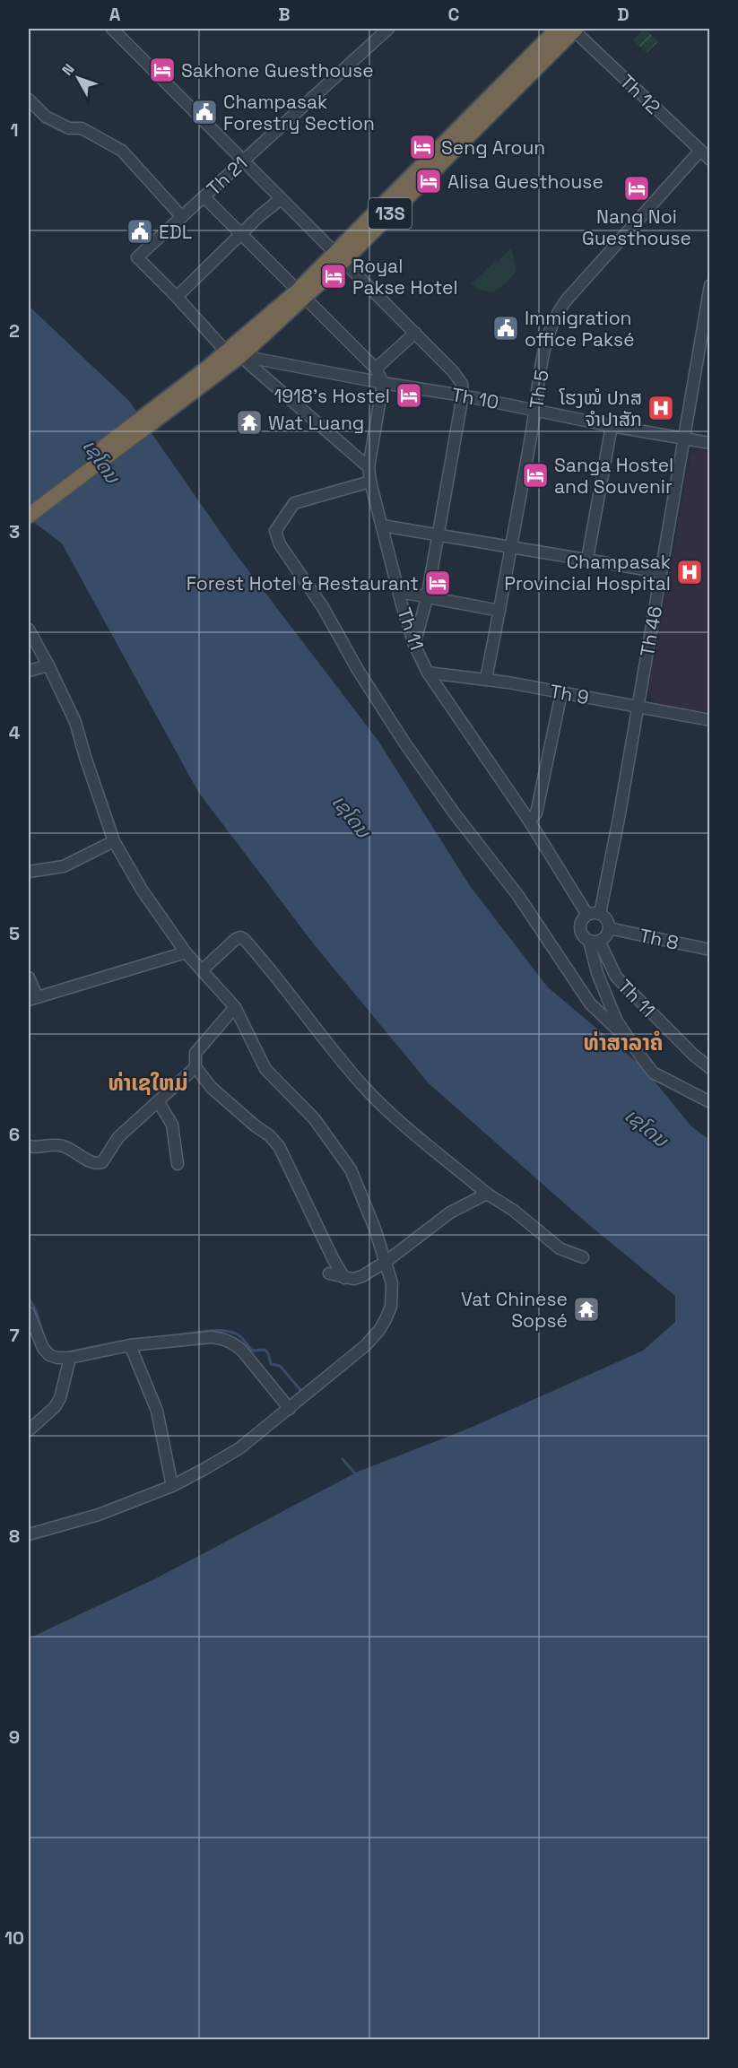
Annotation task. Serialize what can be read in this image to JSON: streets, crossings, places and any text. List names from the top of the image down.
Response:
{
  "streets": {
    "highway": ["13S"],
    "street": [
      "Th 12",
      "Th 21",
      "Th 5",
      "Th 10",
      "Th 11",
      "Th 46",
      "Th 9",
      "Th 8"
    ]
  },
  "crossings": [
    ["Th 12", "13S"],
    ["Th 12", "Th 5"],
    ["13S", "Th 10"],
    ["Th 5", "Th 10"],
    ["Th 5", "Th 9"],
    ["Th 10", "Th 11"],
    ["Th 10", "Th 46"],
    ["Th 11", "Th 46"],
    ["Th 11", "Th 9"],
    ["Th 11", "Th 8"],
    ["Th 46", "Th 9"],
    ["Th 46", "Th 8"]
  ],
  "districts": ["ທ່າສາລາຄໍ", "ທ່າເຊໃຫມ່"],
  "water": ["ເຊໂດນ"],
  "places": {
    "hotel": [
      "Sakhone Guesthouse",
      "Seng Aroun",
      "Alisa Guesthouse",
      "Nang Noi Guesthouse",
      "Royal Pakse Hotel",
      "1918’s Hostel",
      "Sanga Hostel and Souvenir",
      "Forest Hotel & Restaurant"
    ],
    "public building": ["Champasak Forestry Section", "EDL", "Immigration office Paksé"],
    "hospital": ["ໂຮງໝໍ ປກສ ຈຳປາສັກ", "Champasak Provincial Hospital"],
    "temple": ["Wat Luang", "Vat Chinese Sopsé"]
  },
  "north": "top left",
  "grid": {
    "columns": [
      "A",
      "B",
      "C",
      "D"
    ],
    "rows": [
      "1",
      "2",
      "3",
      "4",
      "5",
      "6",
      "7",
      "8",
      "9",
      "10"
    ]
  }
}
